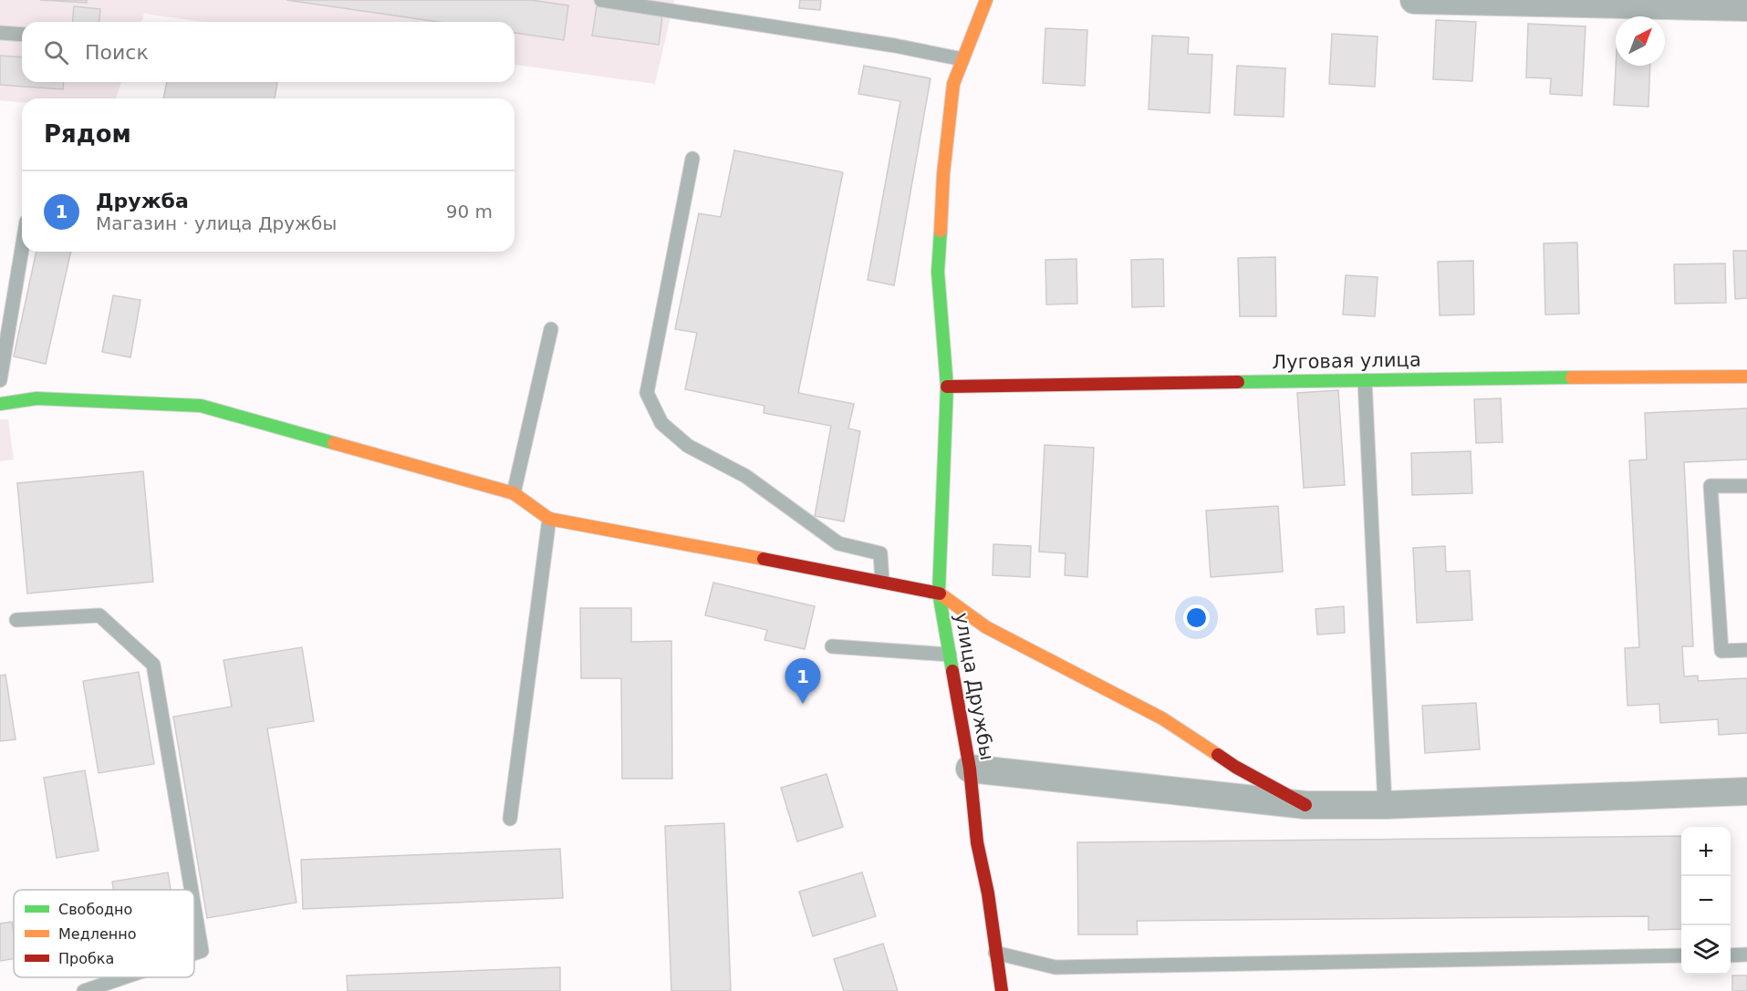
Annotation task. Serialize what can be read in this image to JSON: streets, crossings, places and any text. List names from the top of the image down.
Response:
{
  "streets": {
    "street": ["Луговая улица", "улица Дружбы"]
  },
  "crossings": [
    ["Луговая улица", "улица Дружбы"]
  ],
  "legend": ["Свободно", "Медленно", "Пробка"],
  "north": "top right",
  "page": {
    "search": "Поиск",
    "heading": "Рядом",
    "list": [
      {
        "mark": "1",
        "name": "Дружба",
        "note": "Магазин · улица Дружбы",
        "value": "90 m"
      }
    ],
    "pins": "1",
    "map_buttons": ["+", "−"]
  }
}
